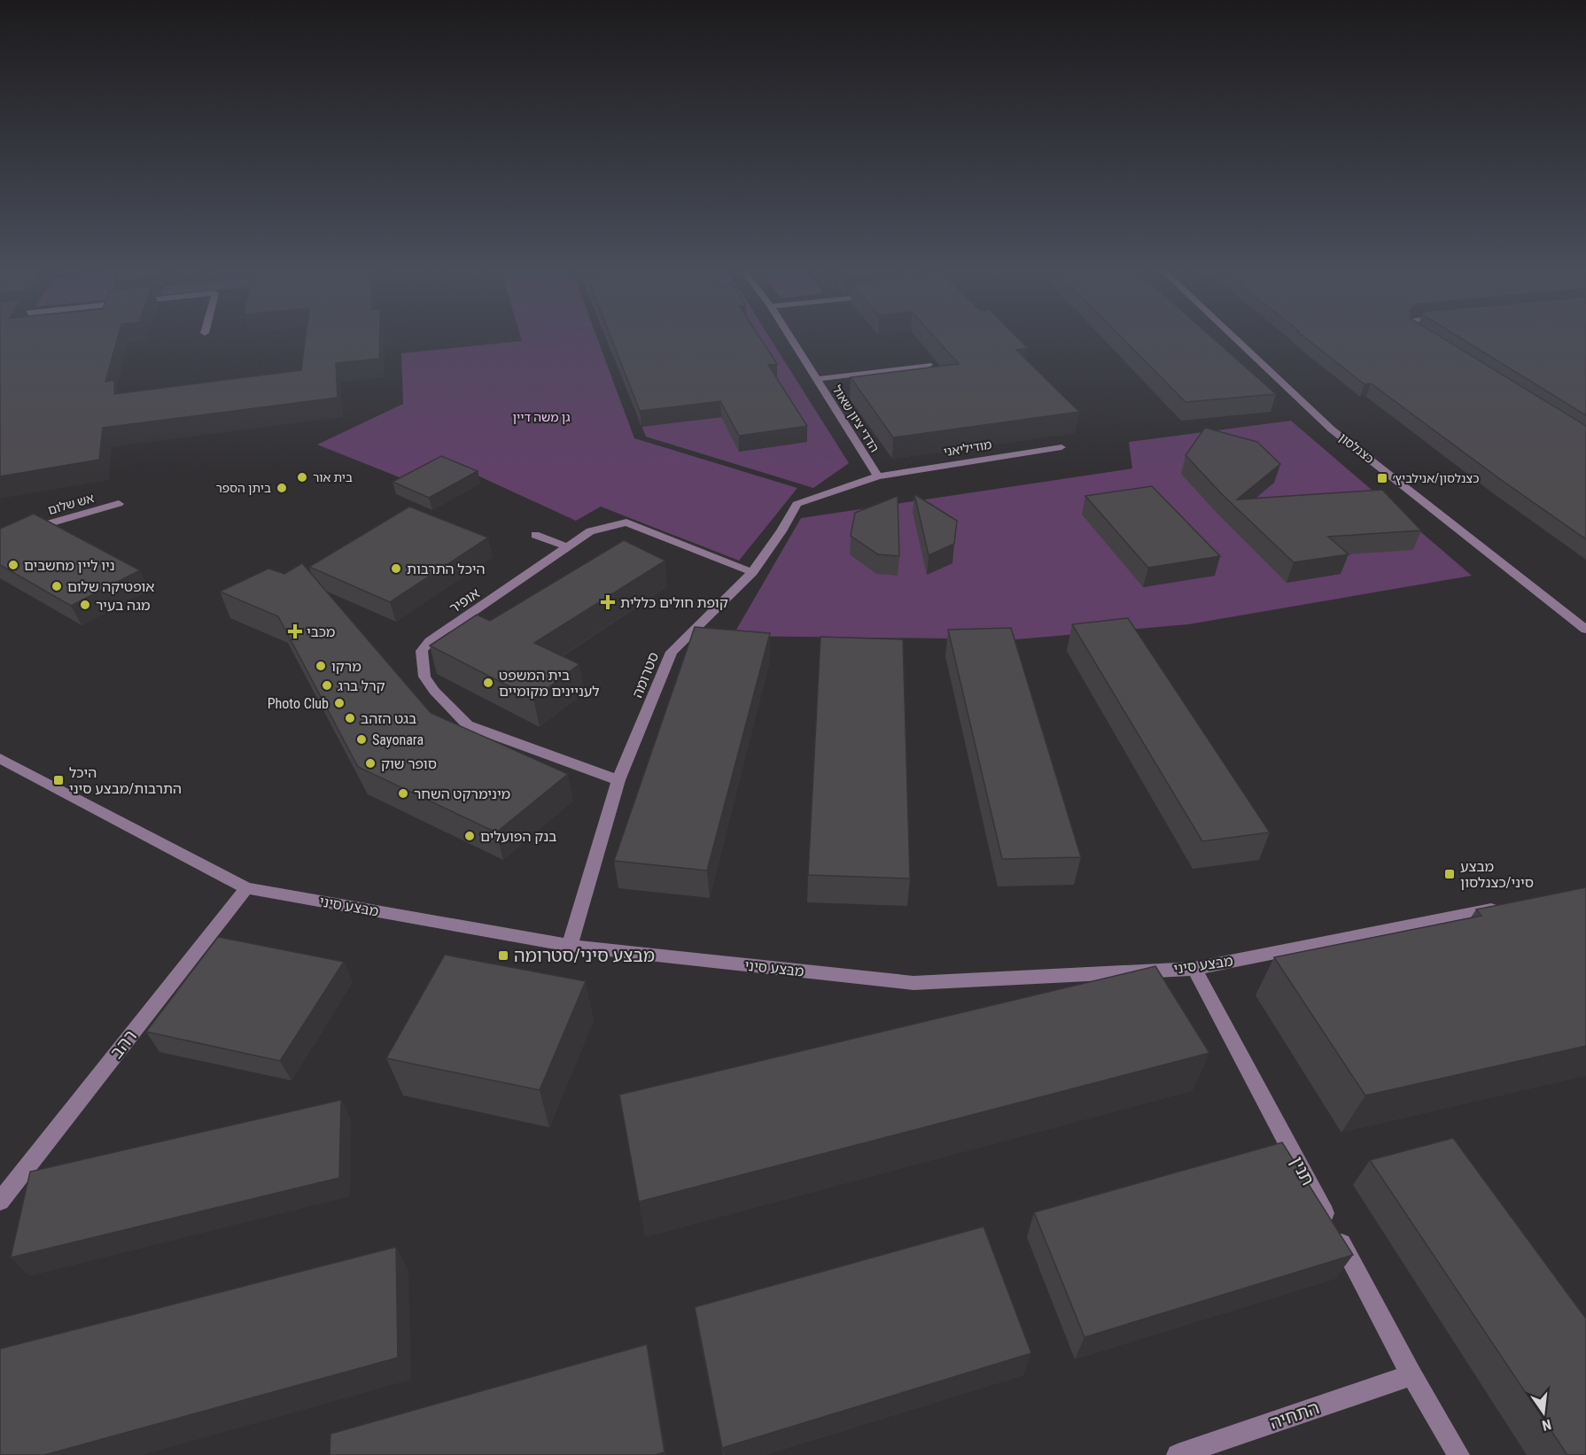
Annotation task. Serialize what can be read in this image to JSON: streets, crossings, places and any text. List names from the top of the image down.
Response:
{
  "streets": {
    "street": [
      "הדדי ציון שאול",
      "מודיליאני",
      "כצנלסון",
      "אש שלום",
      "אופיר",
      "סטרומה",
      "מבצע סיני",
      "רהב",
      "תנין",
      "התחיה"
    ]
  },
  "crossings": [
    ["הדדי ציון שאול", "מודיליאני"],
    ["הדדי ציון שאול", "סטרומה"],
    ["מודיליאני", "סטרומה"],
    ["אופיר", "סטרומה"],
    ["סטרומה", "מבצע סיני"],
    ["מבצע סיני", "רהב"],
    ["מבצע סיני", "תנין"],
    ["תנין", "התחיה"]
  ],
  "parks": ["גן משה דיין"],
  "places": {
    "other": [
      "בית אור",
      "ביתן הספר",
      "ניו ליין מחשבים",
      "היכל התרבות",
      "אופטיקה שלום",
      "מגה בעיר",
      "מרקו",
      "בית המשפט לעניינים מקומיים",
      "קרל ברג",
      "Photo Club",
      "בגט הזהב",
      "Sayonara",
      "סופר שוק",
      "מינימרקט השחר",
      "בנק הפועלים"
    ],
    "transit": [
      "כצנלסון/אנילביץ׳",
      "היכל התרבות/מבצע סיני",
      "מבצע סיני/כצנלסון",
      "מבצע סיני/סטרומה"
    ],
    "health": ["קופת חולים כללית", "מכבי"]
  },
  "north": "bottom"
}
